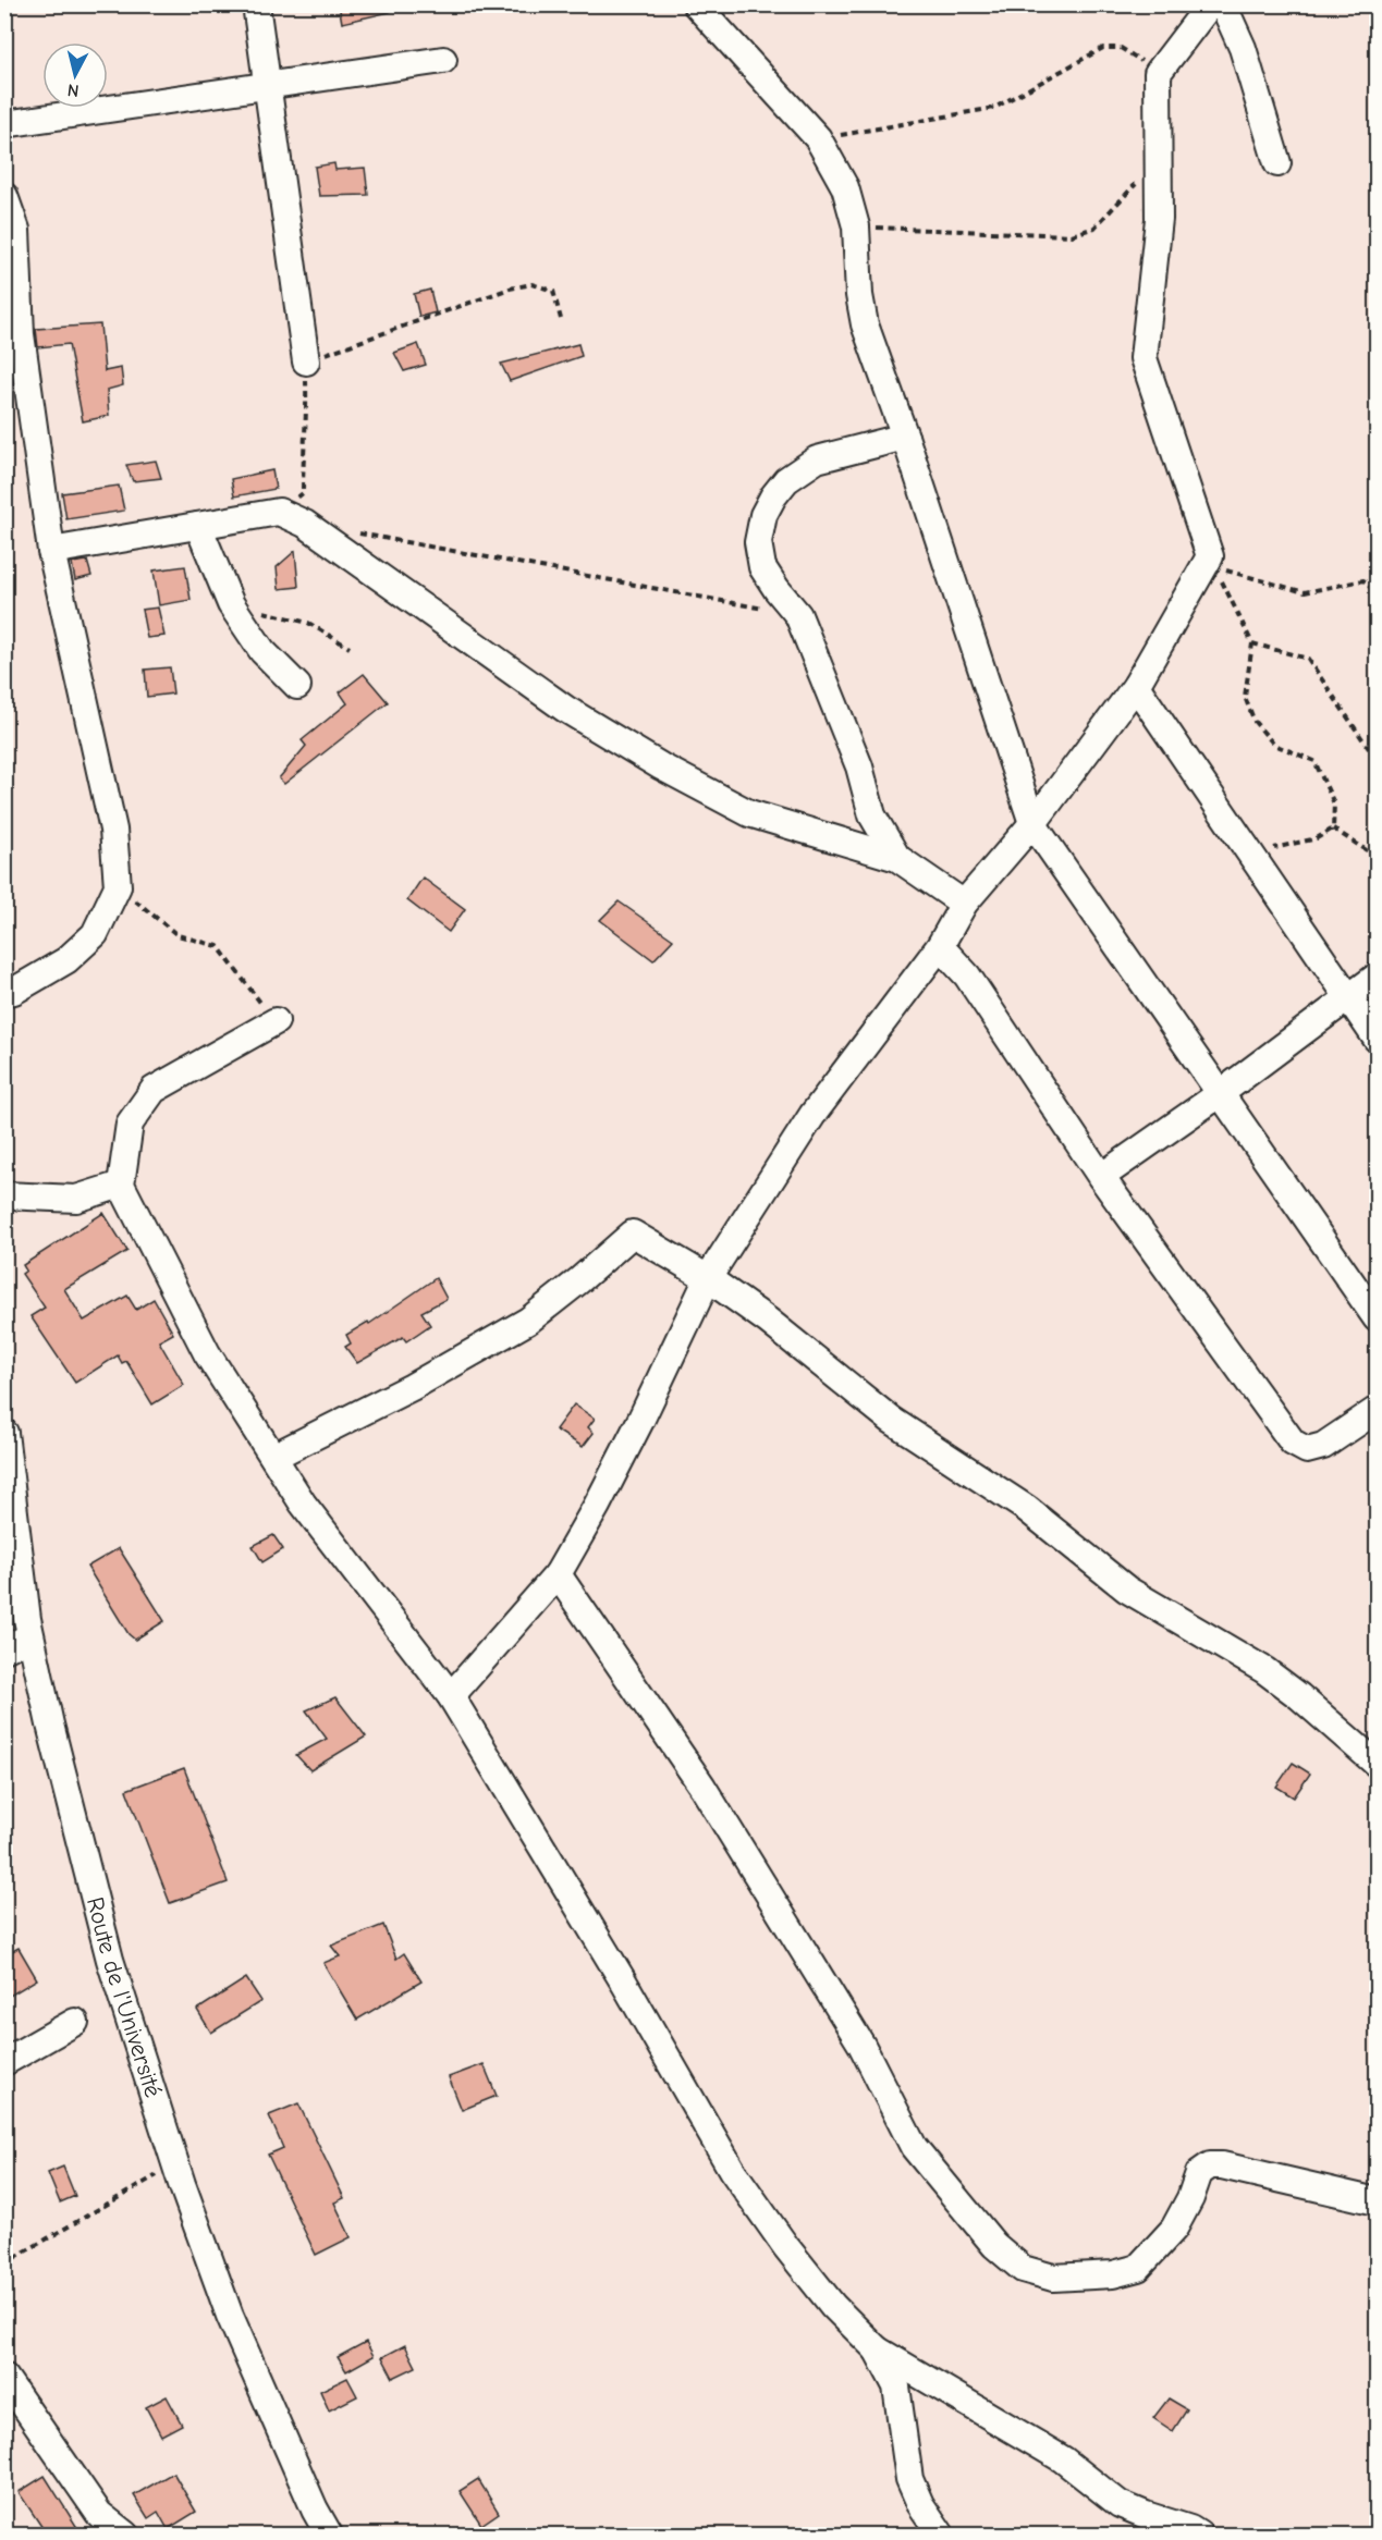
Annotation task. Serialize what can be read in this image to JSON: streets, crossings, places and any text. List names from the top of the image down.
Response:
{
  "streets": {
    "street": ["Route de l'Université"]
  },
  "north": "bottom"
}
